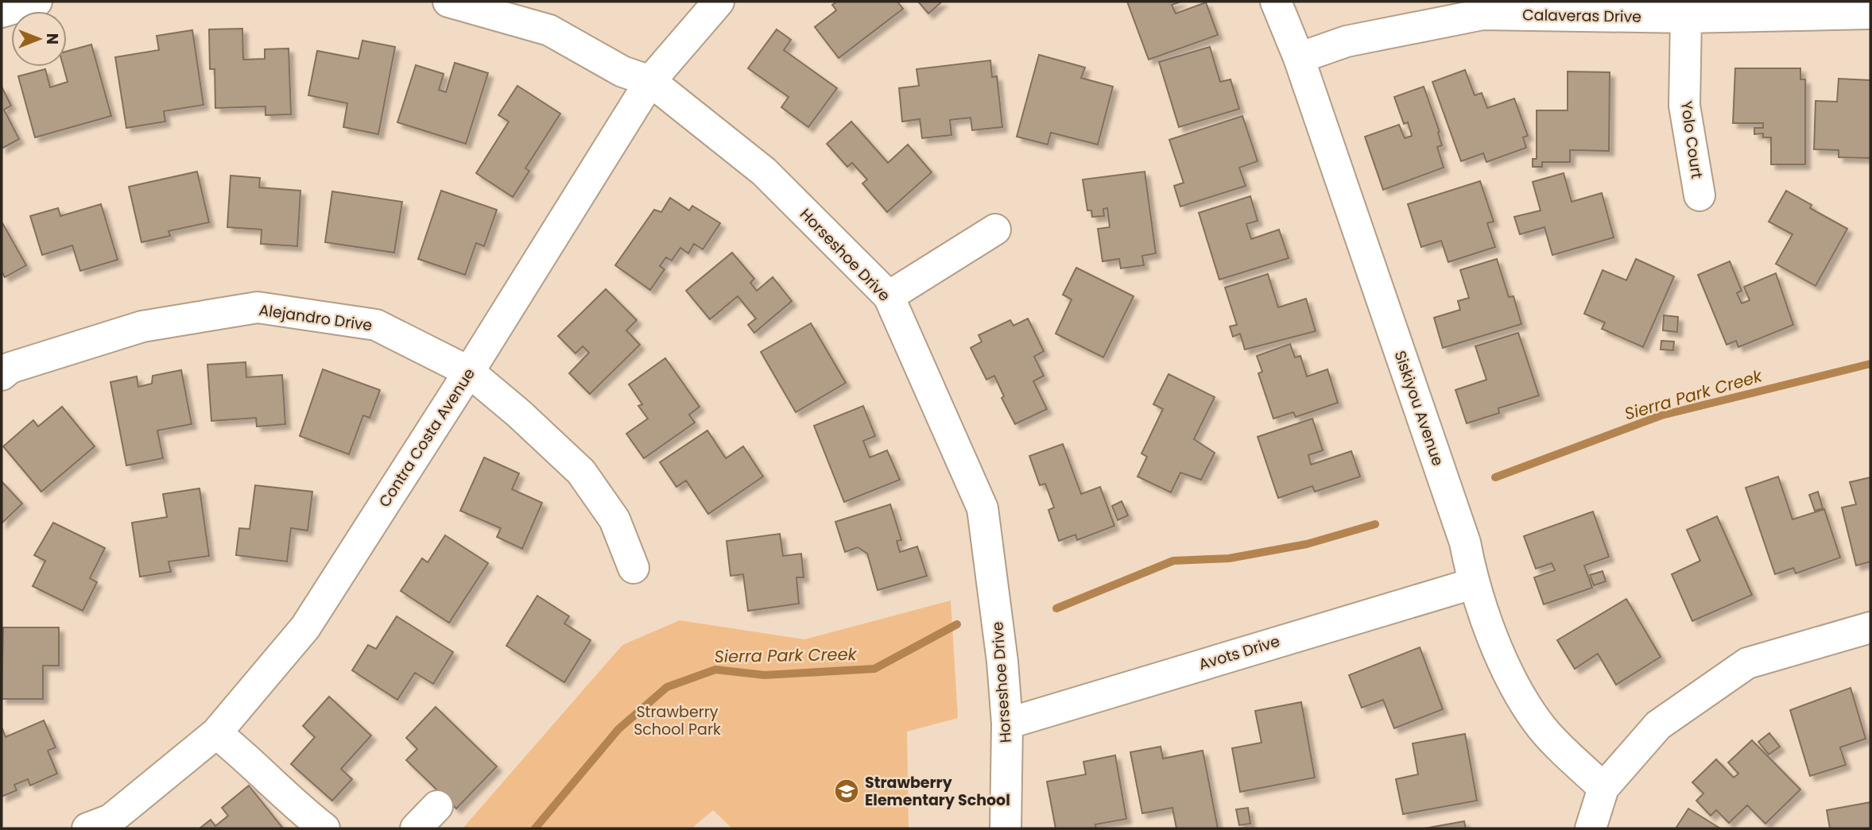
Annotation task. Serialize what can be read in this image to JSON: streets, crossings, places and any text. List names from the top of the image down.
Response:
{
  "streets": {
    "street": [
      "Calaveras Drive",
      "Yolo Court",
      "Horseshoe Drive",
      "Alejandro Drive",
      "Siskiyou Avenue",
      "Contra Costa Avenue",
      "Avots Drive"
    ]
  },
  "crossings": [
    ["Calaveras Drive", "Yolo Court"],
    ["Calaveras Drive", "Siskiyou Avenue"],
    ["Horseshoe Drive", "Contra Costa Avenue"],
    ["Horseshoe Drive", "Avots Drive"],
    ["Alejandro Drive", "Contra Costa Avenue"],
    ["Siskiyou Avenue", "Avots Drive"]
  ],
  "water": ["Sierra Park Creek"],
  "parks": ["Strawberry School Park"],
  "places": {
    "school or university": ["Strawberry Elementary School"]
  },
  "north": "right"
}
